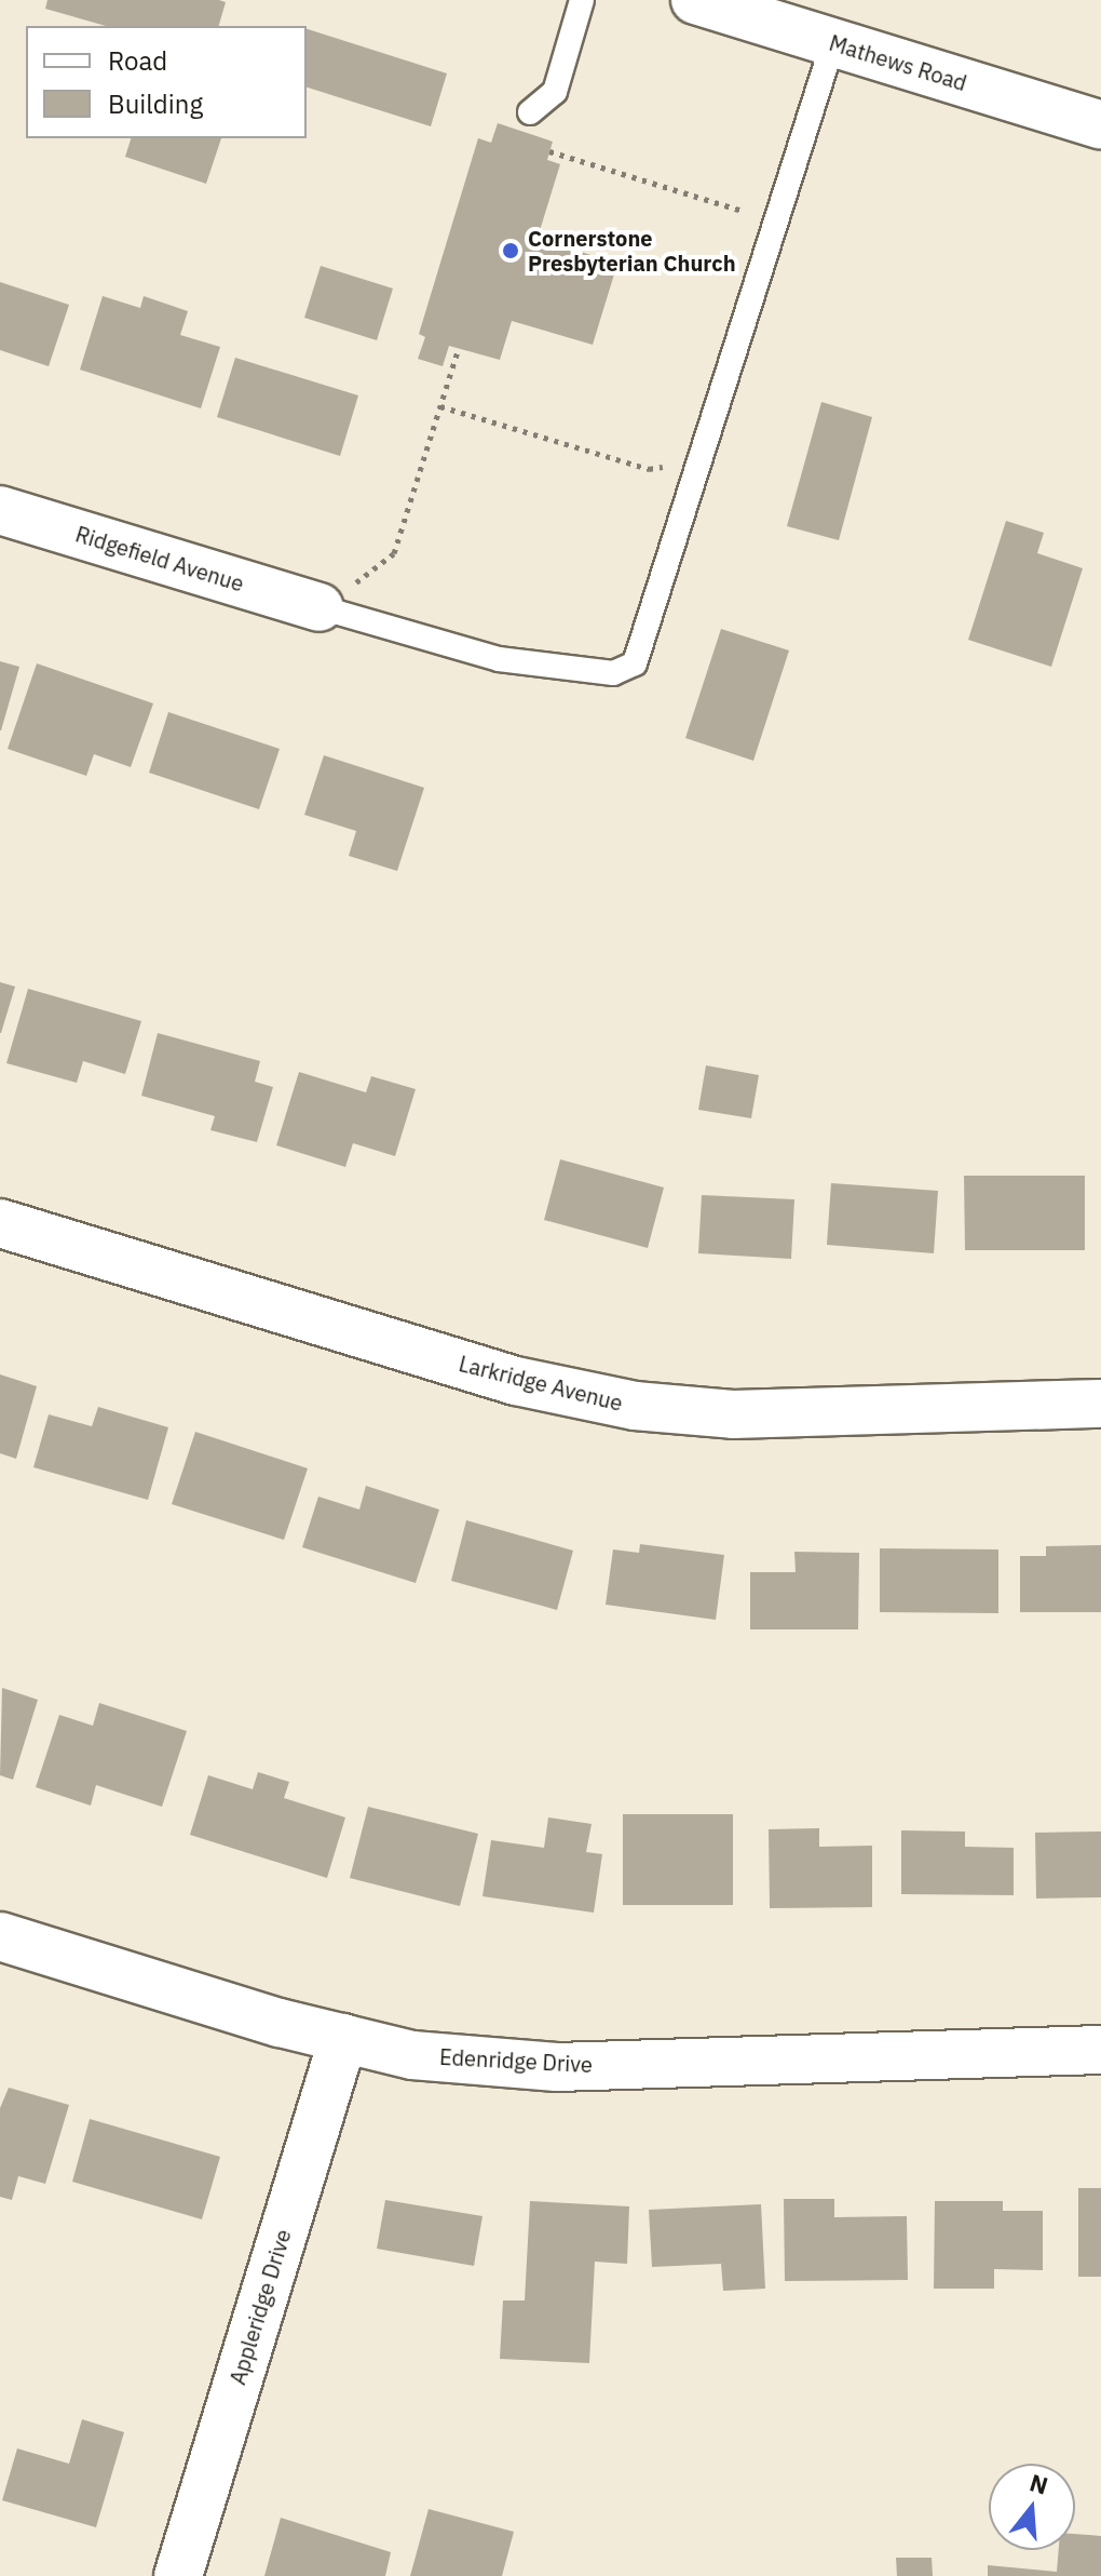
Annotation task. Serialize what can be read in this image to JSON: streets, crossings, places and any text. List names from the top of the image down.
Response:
{
  "streets": {
    "street": [
      "Mathews Road",
      "Ridgefield Avenue",
      "Larkridge Avenue",
      "Edenridge Drive",
      "Appleridge Drive"
    ]
  },
  "crossings": [
    ["Edenridge Drive", "Appleridge Drive"]
  ],
  "places": ["Cornerstone Presbyterian Church"],
  "legend": ["Road", "Building"],
  "north": "top"
}
